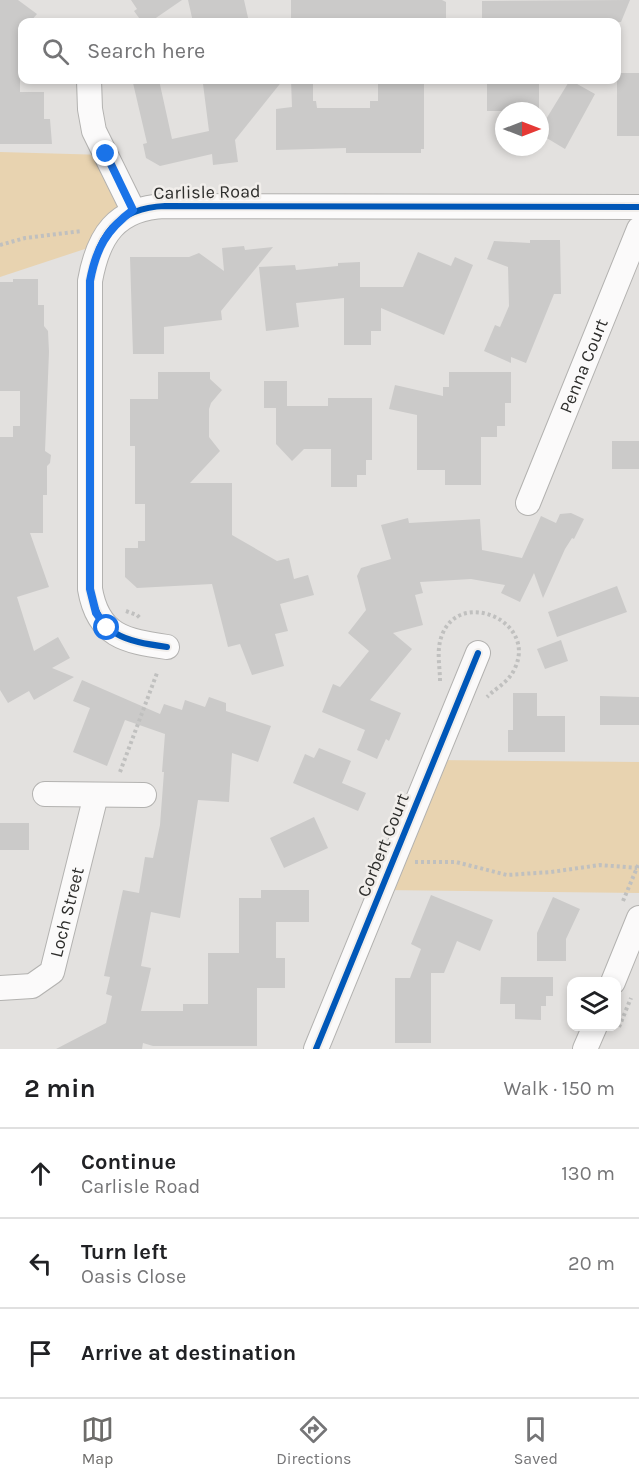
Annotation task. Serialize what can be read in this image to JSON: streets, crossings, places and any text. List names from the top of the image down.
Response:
{
  "streets": {
    "street": [
      "Carlisle Road",
      "Penna Court",
      "Corbert Court",
      "Loch Street"
    ]
  },
  "north": "right",
  "page": {
    "search": "Search here",
    "heading": ["2 min", "Walk · 150 m"],
    "list": [
      ["Continue", "Carlisle Road", "130 m"],
      ["Turn left", "Oasis Close", "20 m"],
      "Arrive at destination"
    ],
    "nav": ["Map", "Directions", "Saved"]
  }
}
